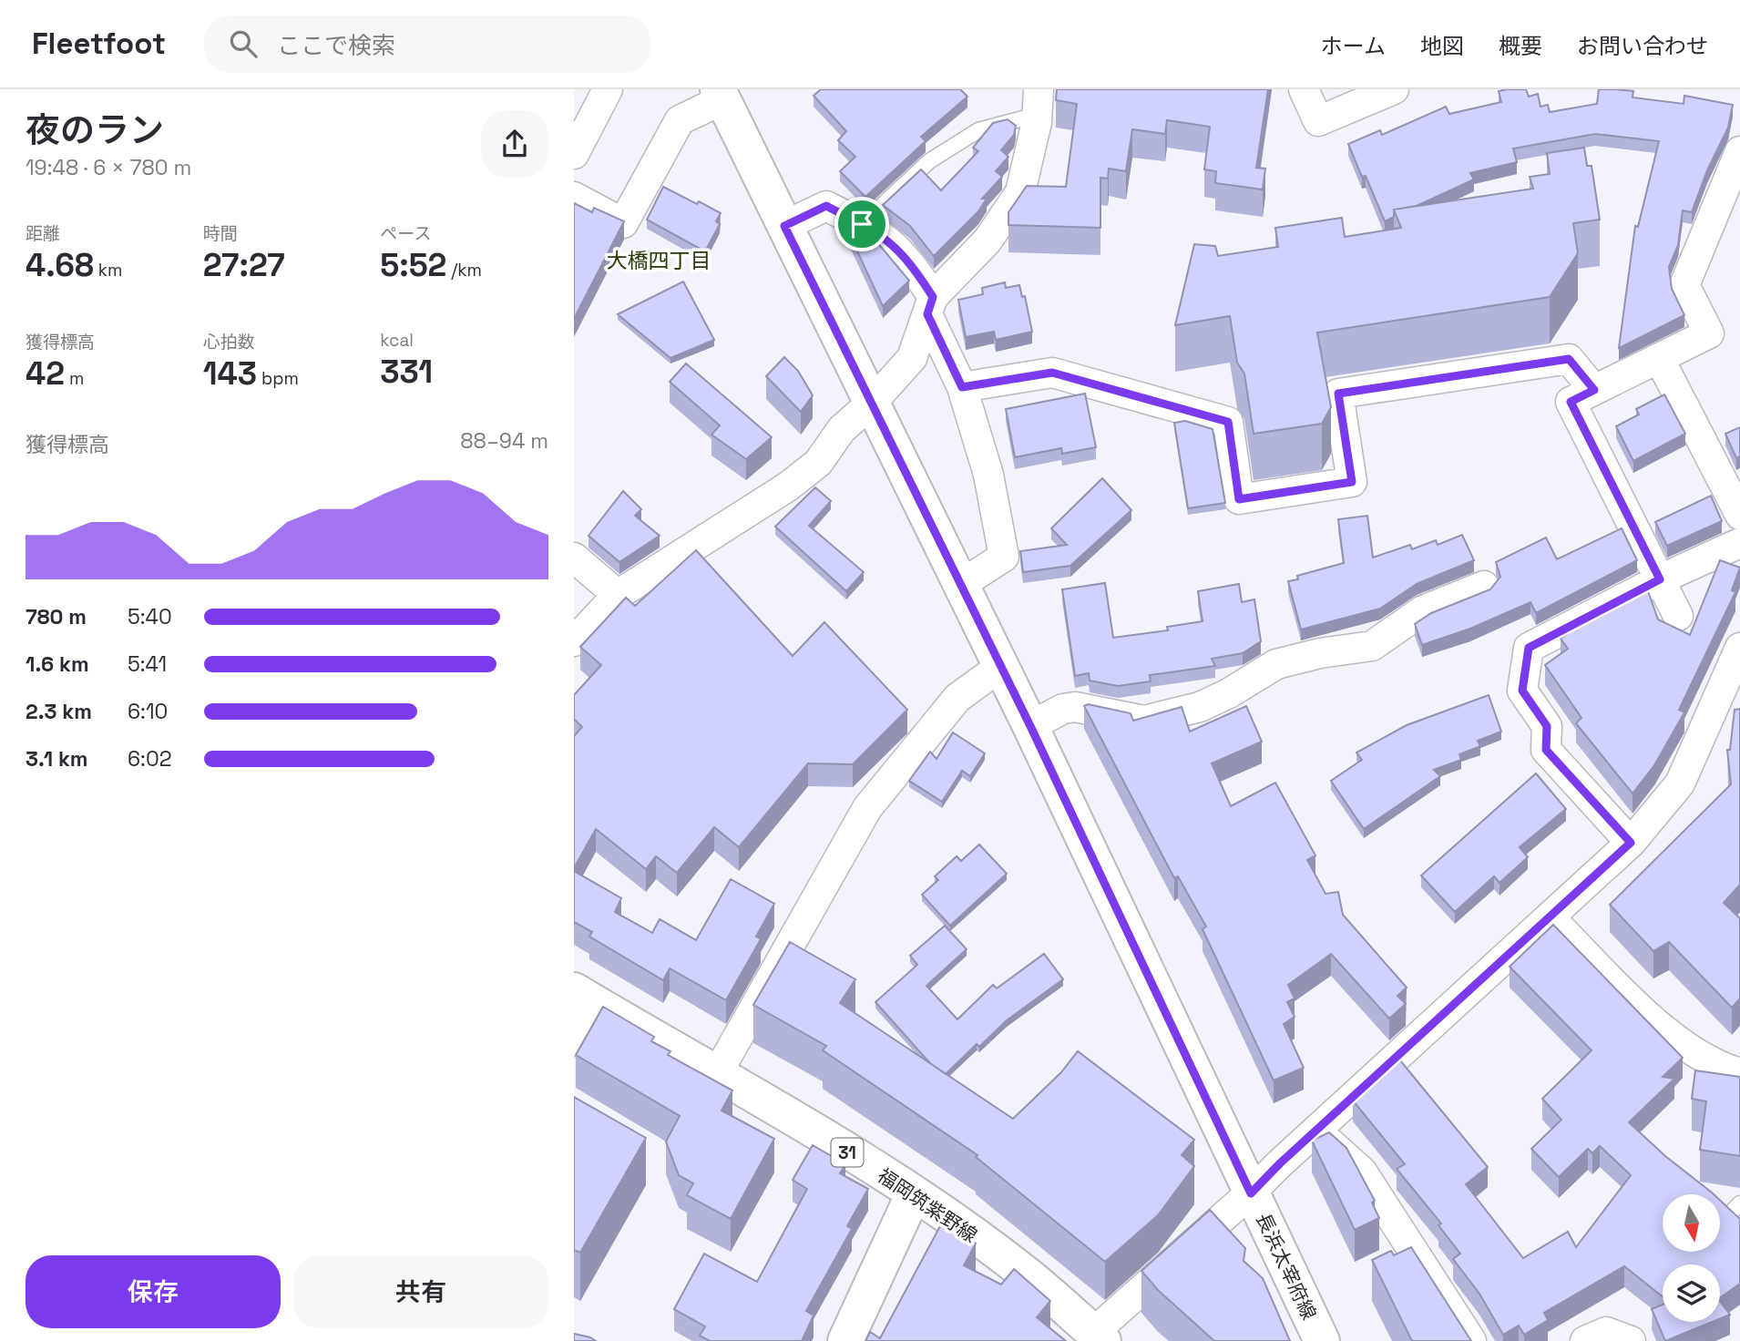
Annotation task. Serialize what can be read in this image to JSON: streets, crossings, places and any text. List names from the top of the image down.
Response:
{
  "streets": {
    "street": ["31", "福岡筑紫野線", "長浜太宰府線"]
  },
  "districts": ["大橋四丁目"],
  "north": "bottom",
  "page": {
    "header": "Fleetfoot",
    "search": "ここで検索",
    "nav": [
      "ホーム",
      "地図",
      "概要",
      "お問い合わせ"
    ],
    "heading": ["夜のラン", "19:48 · 6 × 780 m"],
    "stats": [
      ["距離", "4.68 km"],
      ["時間", "27:27"],
      ["ペース", "5:52 /km"],
      ["獲得標高", "42 m"],
      ["心拍数", "143 bpm"],
      ["kcal", "331"]
    ],
    "chart": ["獲得標高", "88–94 m"],
    "list": [
      {
        "name": "780 m",
        "note": "5:40"
      },
      {
        "name": "1.6 km",
        "note": "5:41"
      },
      {
        "name": "2.3 km",
        "note": "6:10"
      },
      {
        "name": "3.1 km",
        "note": "6:02"
      }
    ],
    "buttons": ["保存", "共有"]
  }
}
